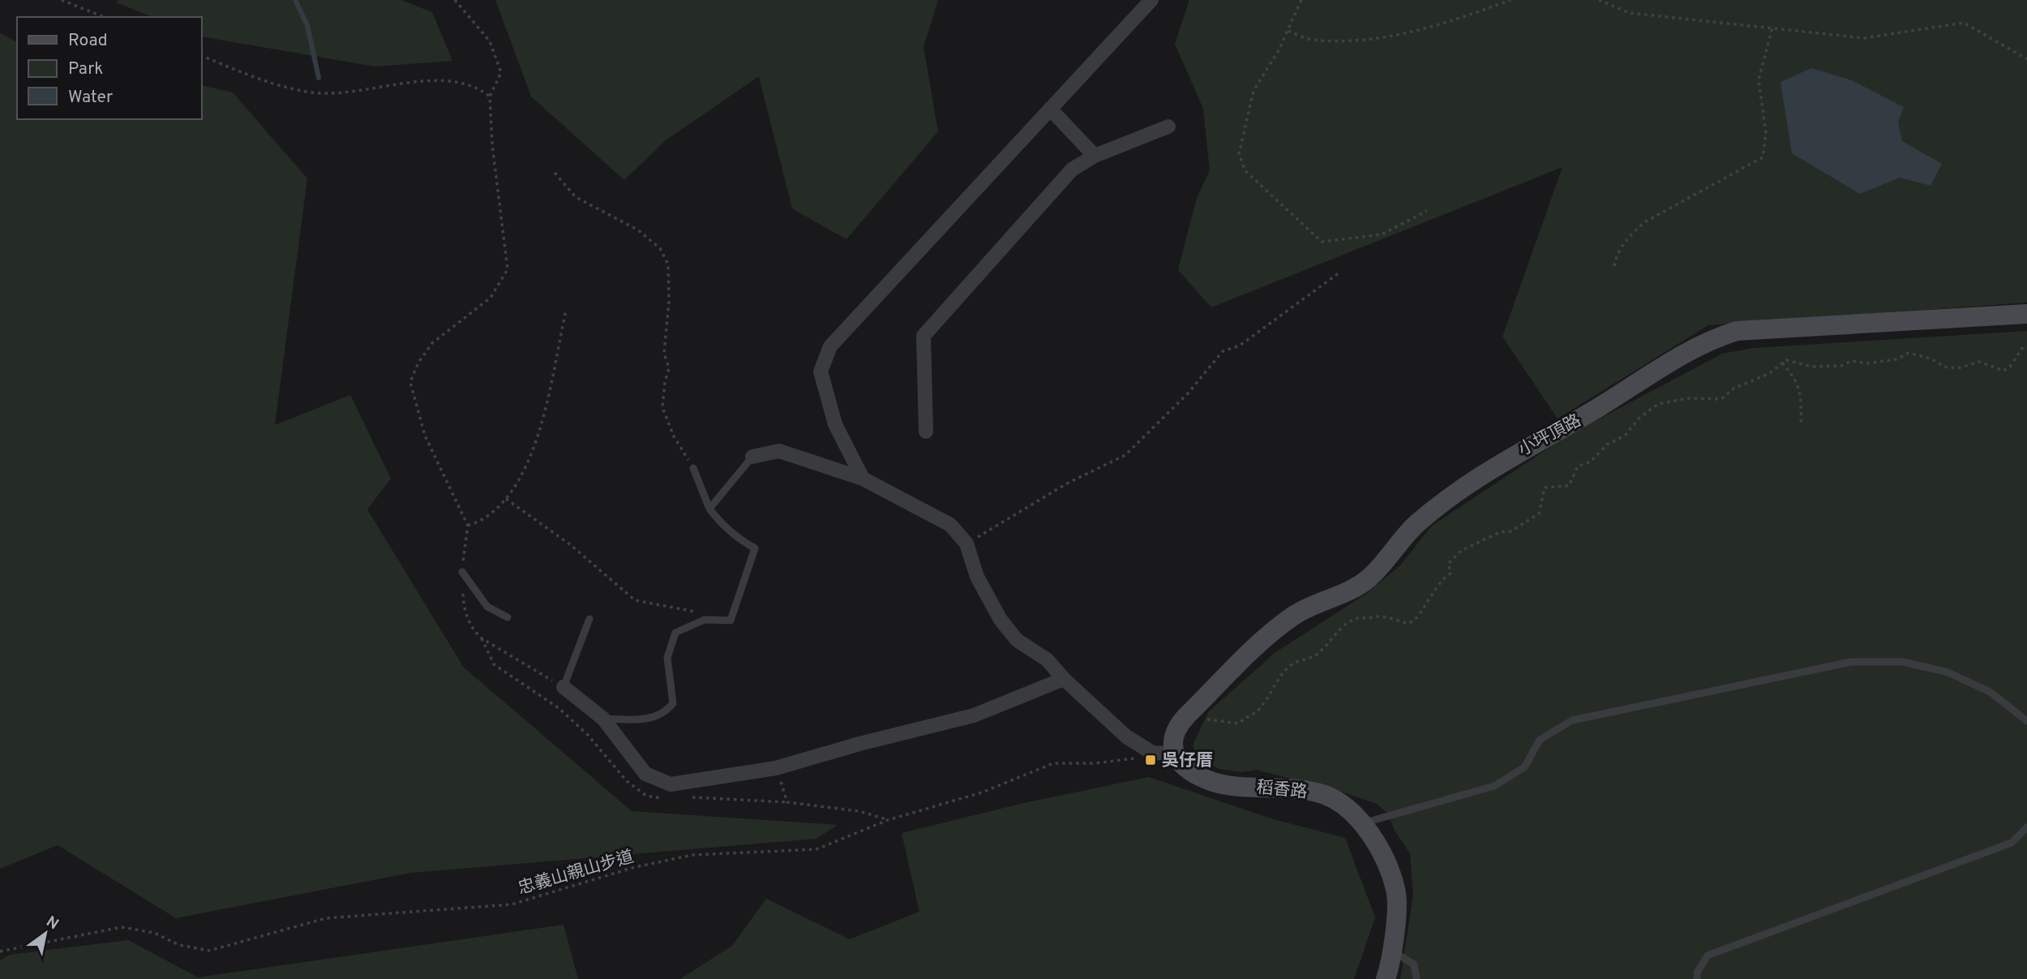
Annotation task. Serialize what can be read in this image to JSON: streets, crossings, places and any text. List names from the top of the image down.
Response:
{
  "streets": {
    "street": ["小坪頂路", "稻香路"],
    "path": ["忠義山親山步道"]
  },
  "crossings": [
    ["小坪頂路", "稻香路"]
  ],
  "places": {
    "transit": ["吳仔厝"]
  },
  "legend": ["Road", "Park", "Water"],
  "north": "top right"
}
